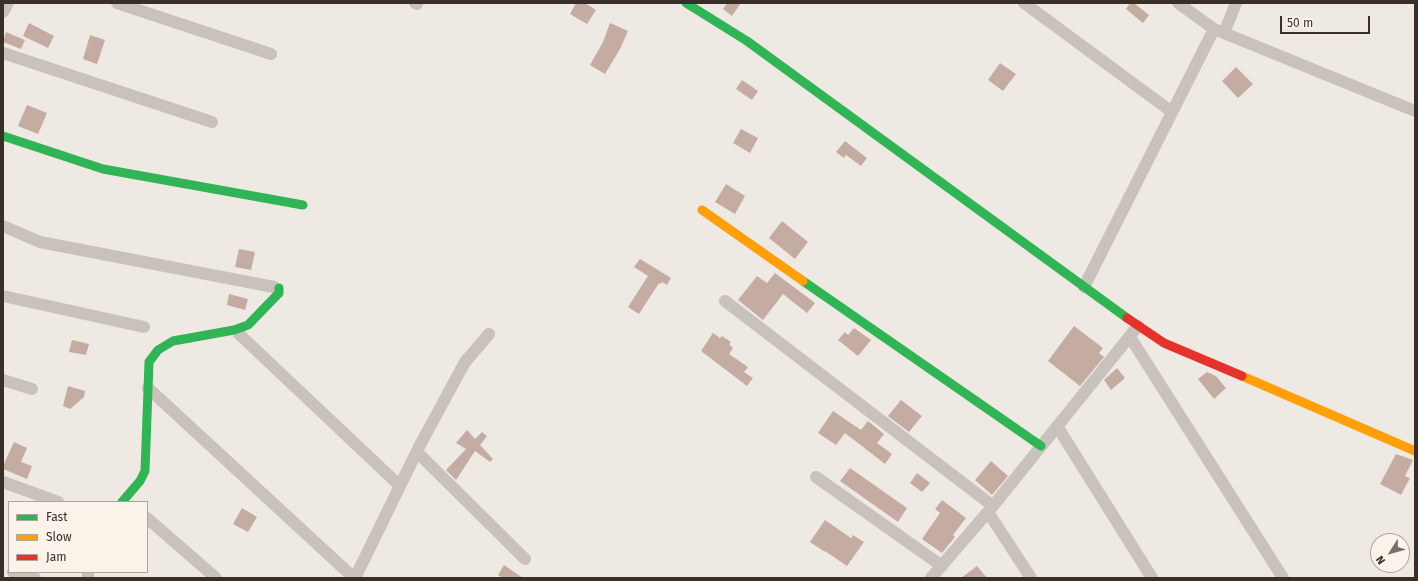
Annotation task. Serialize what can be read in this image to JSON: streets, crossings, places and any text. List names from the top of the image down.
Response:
{
  "legend": ["Fast", "Slow", "Jam"],
  "scale_bar": "50 m",
  "north": "bottom left"
}
